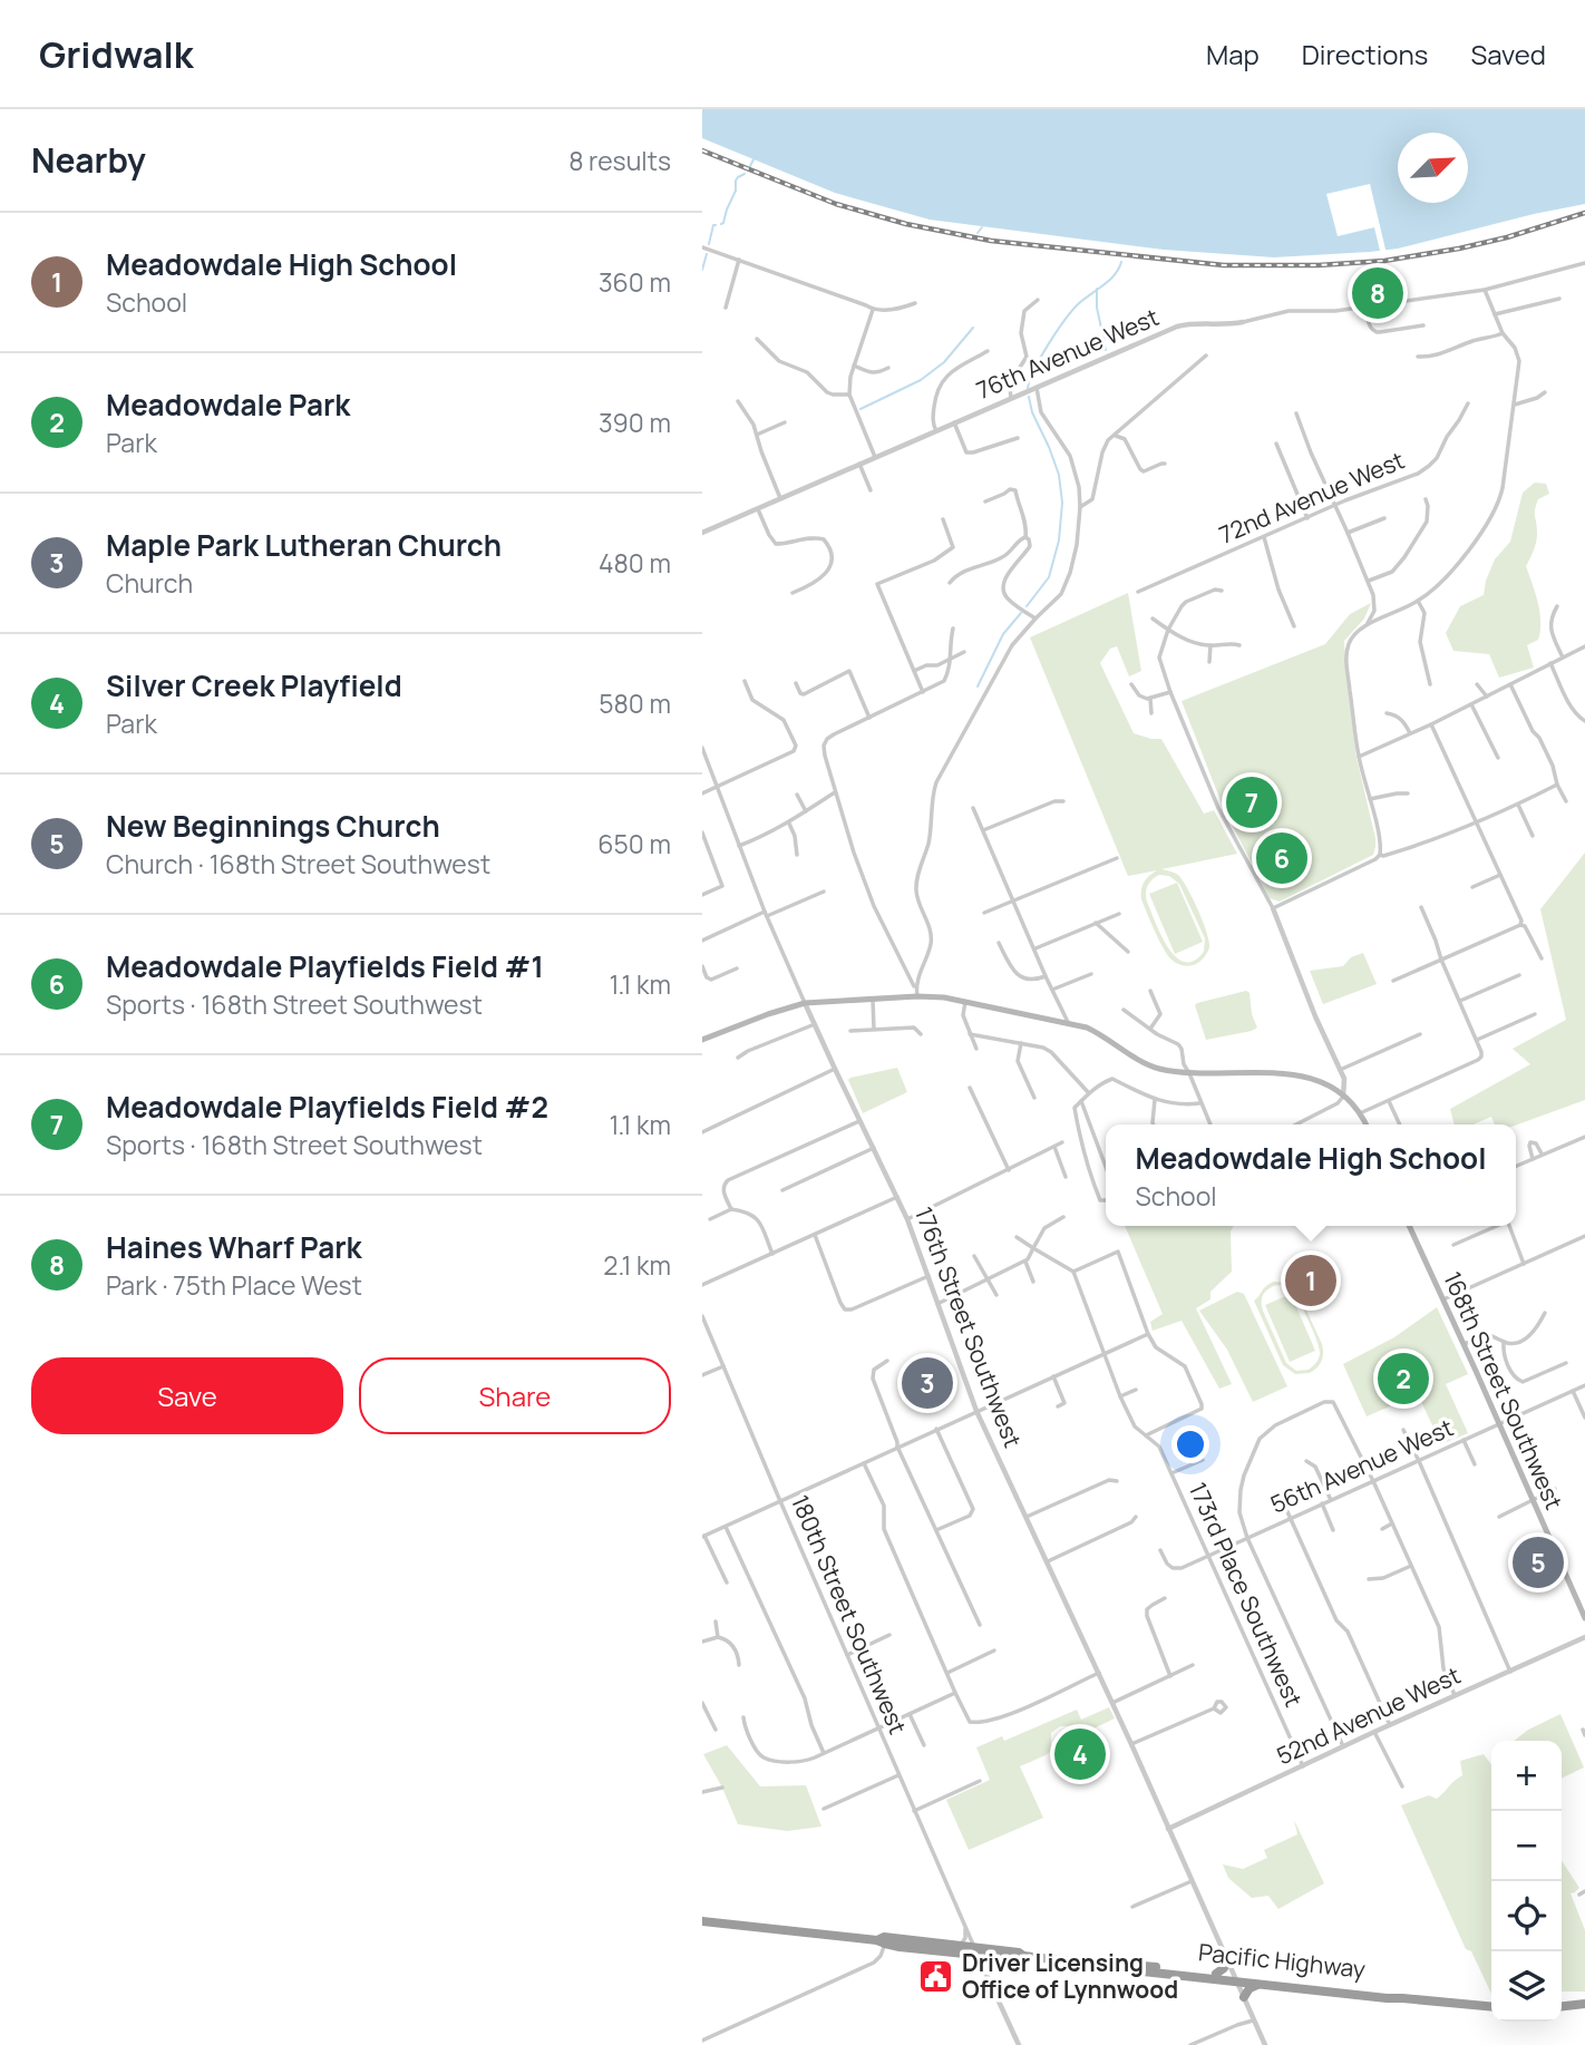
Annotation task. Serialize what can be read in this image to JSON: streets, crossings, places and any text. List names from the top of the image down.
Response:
{
  "streets": {
    "highway": ["Pacific Highway"],
    "main road": ["168th Street Southwest"],
    "street": [
      "76th Avenue West",
      "72nd Avenue West",
      "176th Street Southwest",
      "56th Avenue West",
      "173rd Place Southwest",
      "180th Street Southwest",
      "52nd Avenue West"
    ]
  },
  "crossings": [
    ["176th Street Southwest", "52nd Avenue West"],
    ["176th Street Southwest", "Pacific Highway"],
    ["168th Street Southwest", "56th Avenue West"],
    ["56th Avenue West", "173rd Place Southwest"],
    ["173rd Place Southwest", "52nd Avenue West"],
    ["180th Street Southwest", "Pacific Highway"]
  ],
  "places": {
    "public building": ["Driver Licensing Office of Lynnwood"]
  },
  "north": "top right",
  "page": {
    "header": "Gridwalk",
    "nav": ["Map", "Directions", "Saved"],
    "heading": ["Nearby", "8 results"],
    "list": [
      {
        "mark": "1",
        "name": "Meadowdale High School",
        "note": "School",
        "value": "360 m"
      },
      {
        "mark": "2",
        "name": "Meadowdale Park",
        "note": "Park",
        "value": "390 m"
      },
      {
        "mark": "3",
        "name": "Maple Park Lutheran Church",
        "note": "Church",
        "value": "480 m"
      },
      {
        "mark": "4",
        "name": "Silver Creek Playfield",
        "note": "Park",
        "value": "580 m"
      },
      {
        "mark": "5",
        "name": "New Beginnings Church",
        "note": "Church · 168th Street Southwest",
        "value": "650 m"
      },
      {
        "mark": "6",
        "name": "Meadowdale Playfields Field #1",
        "note": "Sports · 168th Street Southwest",
        "value": "1.1 km"
      },
      {
        "mark": "7",
        "name": "Meadowdale Playfields Field #2",
        "note": "Sports · 168th Street Southwest",
        "value": "1.1 km"
      },
      {
        "mark": "8",
        "name": "Haines Wharf Park",
        "note": "Park · 75th Place West",
        "value": "2.1 km"
      }
    ],
    "pins": [
      "8",
      "7",
      "6",
      "1",
      "2",
      "3",
      "5",
      "4"
    ],
    "popup": ["Meadowdale High School", "School"],
    "buttons": ["Save", "Share"],
    "map_buttons": ["+", "−"]
  }
}
